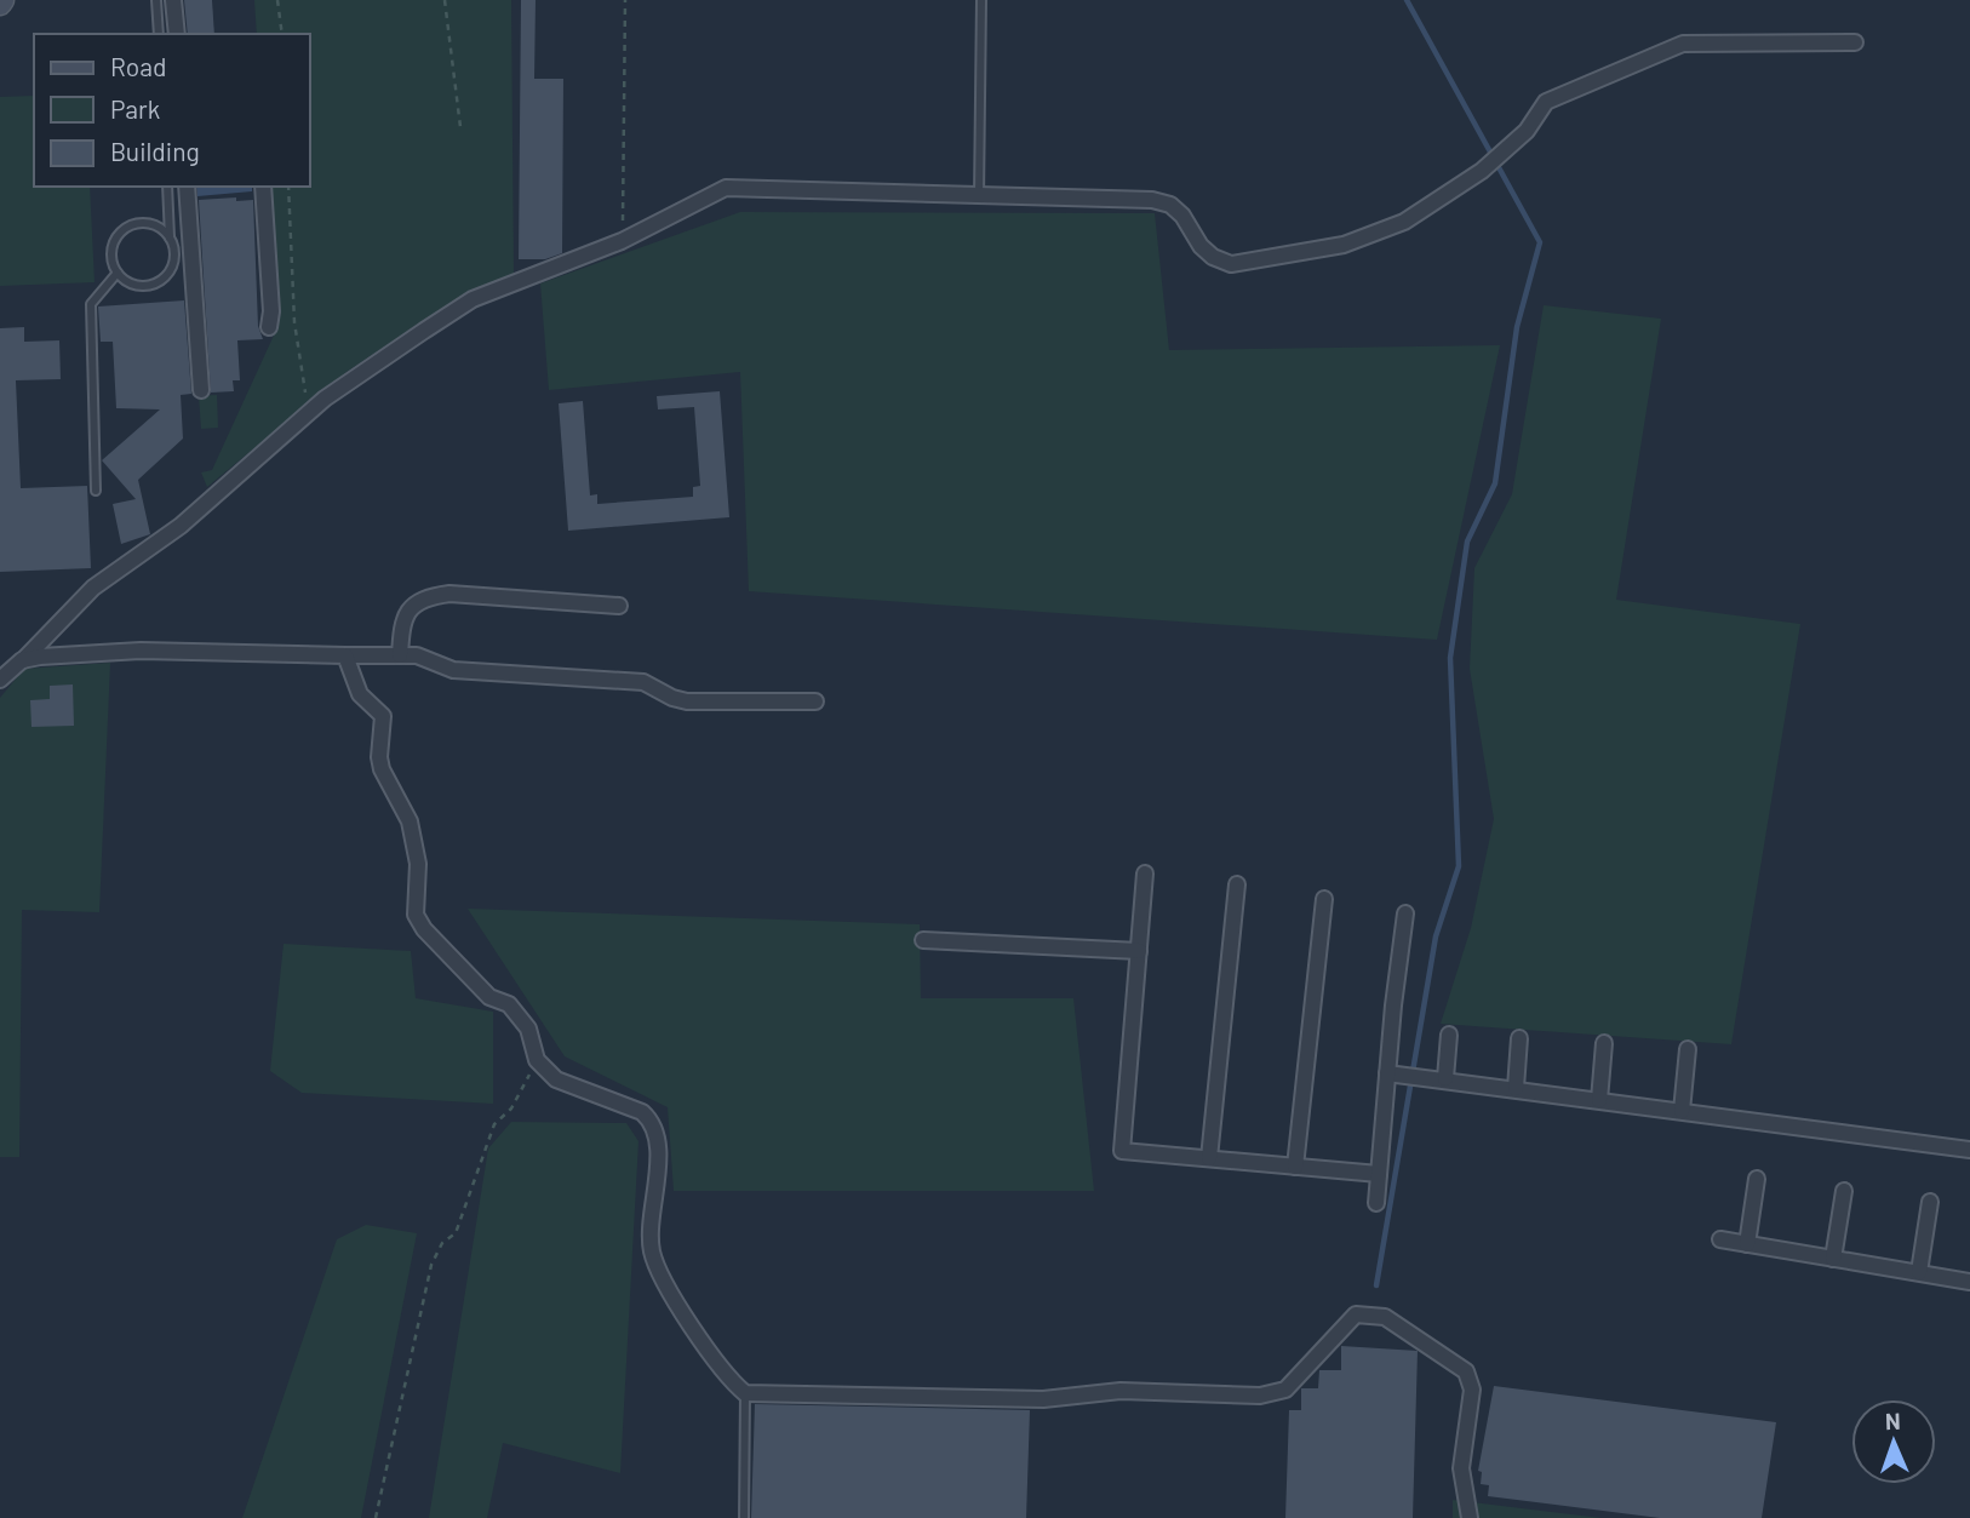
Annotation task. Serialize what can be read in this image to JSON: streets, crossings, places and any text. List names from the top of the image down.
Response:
{
  "legend": ["Road", "Park", "Building"],
  "north": "top"
}
